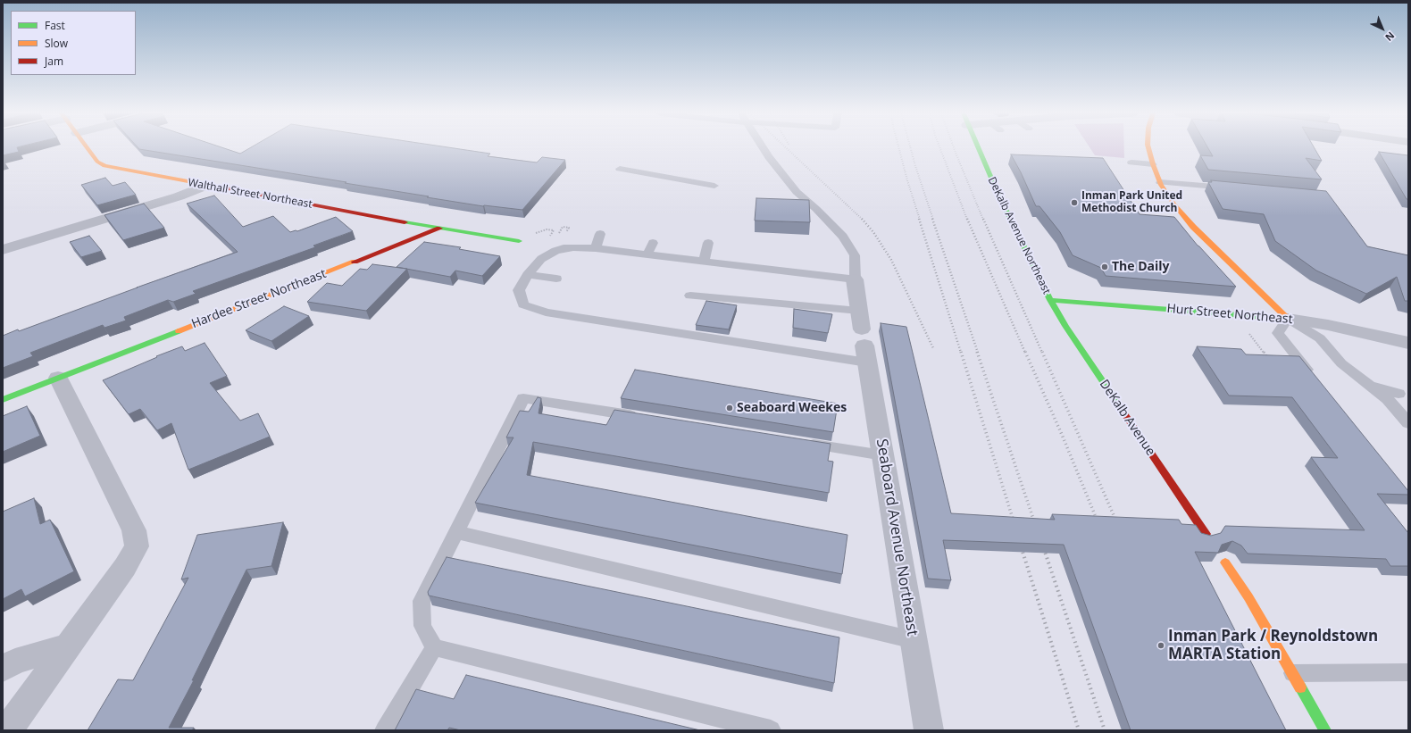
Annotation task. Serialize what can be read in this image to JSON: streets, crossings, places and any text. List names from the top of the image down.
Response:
{
  "streets": {
    "street": [
      "Walthall Street Northeast",
      "DeKalb Avenue Northeast",
      "Hardee Street Northeast",
      "Hurt Street Northeast",
      "DeKalb Avenue",
      "Seaboard Avenue Northeast"
    ]
  },
  "crossings": [
    ["Walthall Street Northeast", "Hardee Street Northeast"],
    ["DeKalb Avenue Northeast", "Hurt Street Northeast"],
    ["DeKalb Avenue Northeast", "DeKalb Avenue"],
    ["Hurt Street Northeast", "DeKalb Avenue"]
  ],
  "places": [
    "Inman Park United Methodist Church",
    "The Daily",
    "Seaboard Weekes",
    "Inman Park / Reynoldstown MARTA Station"
  ],
  "legend": ["Fast", "Slow", "Jam"],
  "north": "bottom right"
}
